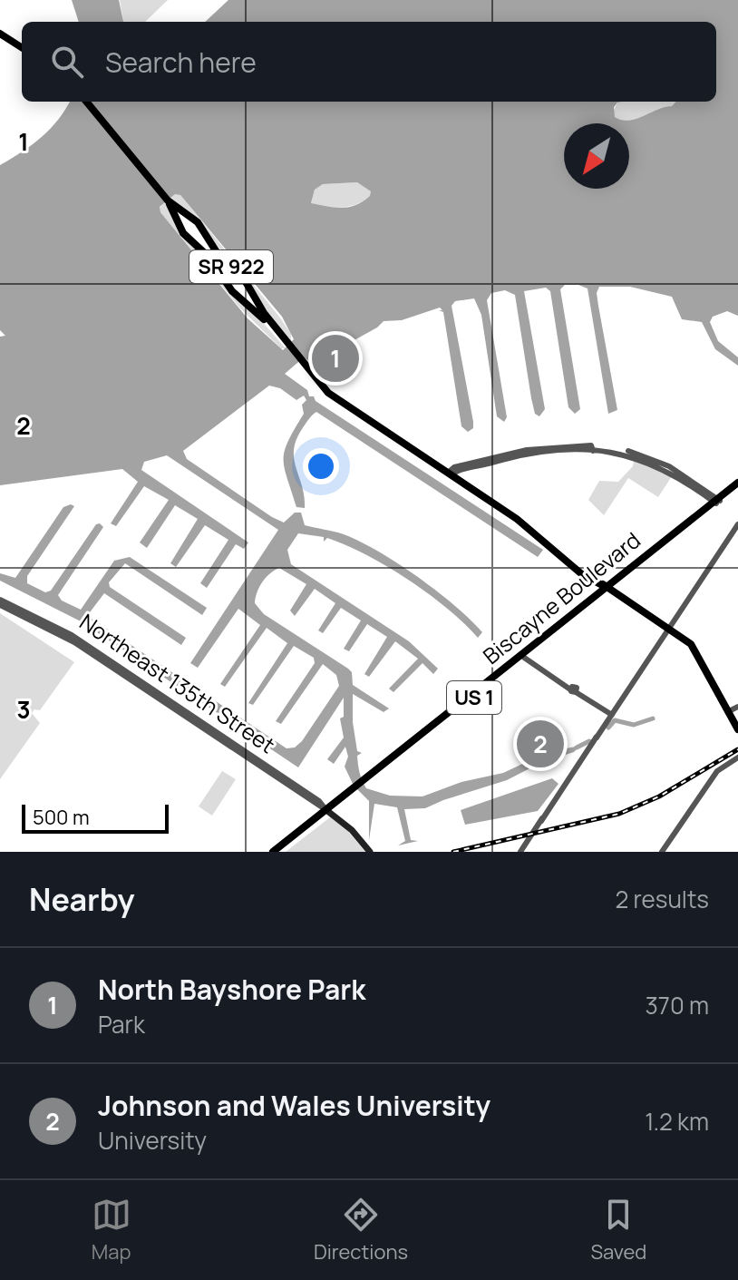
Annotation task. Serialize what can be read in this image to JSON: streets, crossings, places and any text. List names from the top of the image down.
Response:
{
  "streets": {
    "main road": [
      "SR 922",
      "Biscayne Boulevard",
      "Northeast 135th Street",
      "US 1"
    ]
  },
  "crossings": [
    ["SR 922", "Biscayne Boulevard"],
    ["Biscayne Boulevard", "Northeast 135th Street"]
  ],
  "scale_bar": "500 m",
  "north": "bottom left",
  "page": {
    "search": "Search here",
    "pins": ["1", "2"],
    "scale": "500 m",
    "heading": ["Nearby", "2 results"],
    "list": [
      {
        "mark": "1",
        "name": "North Bayshore Park",
        "note": "Park",
        "value": "370 m"
      },
      {
        "mark": "2",
        "name": "Johnson and Wales University",
        "note": "University",
        "value": "1.2 km"
      }
    ],
    "nav": ["Map", "Directions", "Saved"]
  },
  "grid": {
    "rows": ["1", "2", "3"]
  }
}
